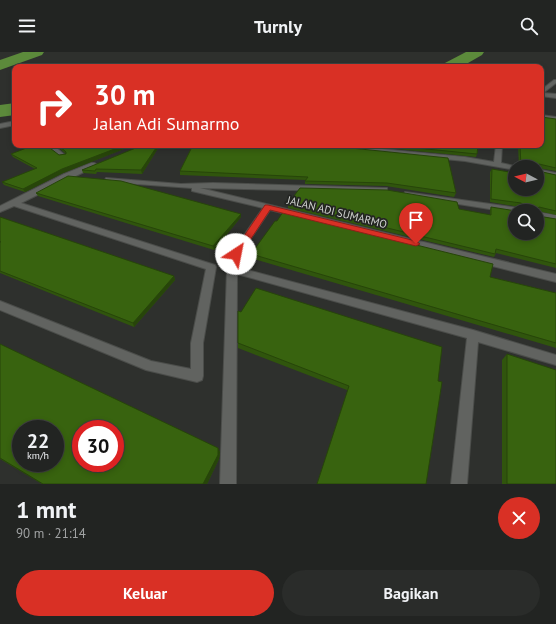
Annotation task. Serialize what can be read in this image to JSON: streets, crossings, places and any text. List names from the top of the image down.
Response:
{
  "streets": {
    "street": ["JALAN ADI SUMARMO"]
  },
  "north": "left",
  "page": {
    "header": "Turnly",
    "turn": ["30 m", "Jalan Adi Sumarmo"],
    "speed": "22 km/h",
    "limit": "30",
    "heading": ["1 mnt", "90 m · 21:14"],
    "buttons": ["Keluar", "Bagikan"]
  }
}
